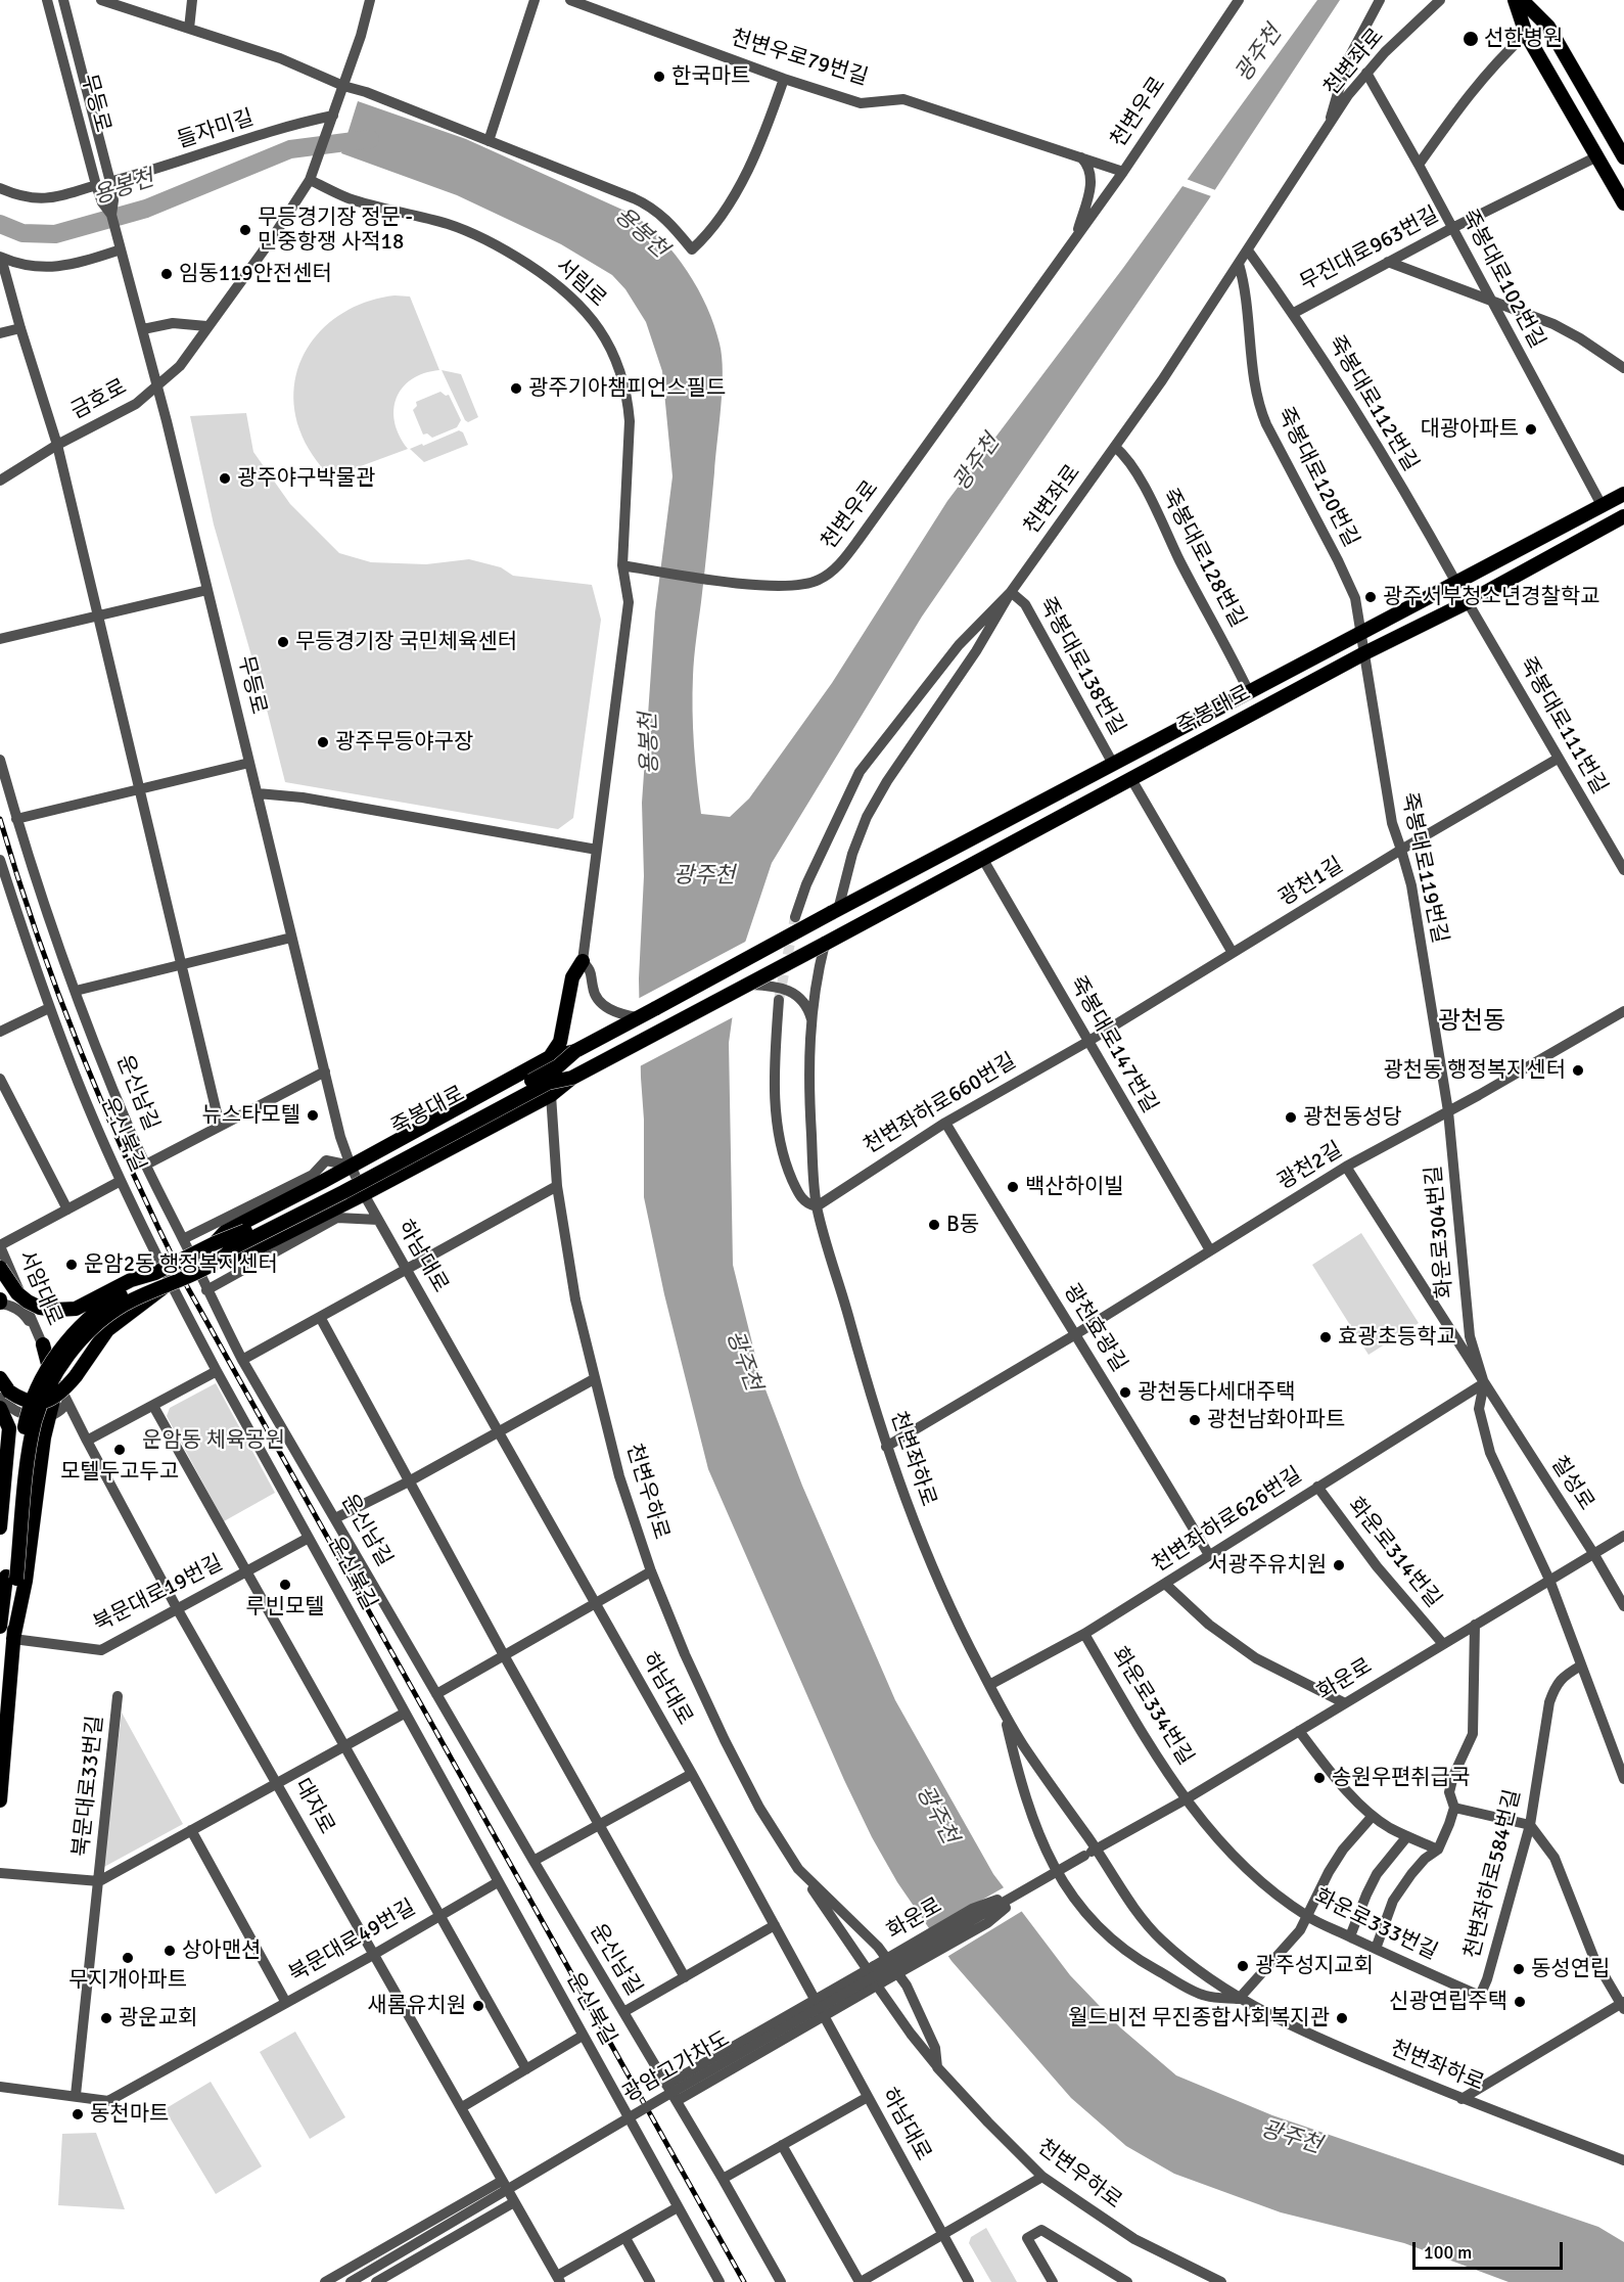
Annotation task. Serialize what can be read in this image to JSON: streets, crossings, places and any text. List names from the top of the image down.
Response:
{
  "streets": {
    "main road": ["죽봉대로"],
    "street": [
      "천변우로79번길",
      "천변좌로",
      "무등로",
      "천변우로",
      "들자미길",
      "무진대로963번길",
      "죽봉대로102번길",
      "서림로",
      "금호로",
      "죽봉대로112번길",
      "죽봉대로120번길",
      "죽봉대로128번길",
      "죽봉대로138번길",
      "죽봉대로111번길",
      "죽봉대로119번길",
      "광천1길",
      "죽봉대로147번길",
      "운신남길",
      "천변좌하로660번길",
      "운신북길",
      "광천2길",
      "화운로304번길",
      "하남대로",
      "서암대로",
      "광천효광길",
      "천변좌하로",
      "칠성로",
      "천변우하로",
      "천변좌하로626번길",
      "화운로314번길",
      "북문대로19번길",
      "화운로",
      "화운로334번길",
      "북문대로33번길",
      "대자로",
      "천변좌하로584번길",
      "화운로333번길",
      "북문대로49번길",
      "광암고가차도"
    ]
  },
  "crossings": [
    ["천변우로79번길", "천변우로"],
    ["천변좌로", "죽봉대로102번길"],
    ["천변좌로", "죽봉대로112번길"],
    ["천변좌로", "죽봉대로120번길"],
    ["천변좌로", "죽봉대로128번길"],
    ["천변좌로", "죽봉대로138번길"],
    ["천변좌로", "죽봉대로"],
    ["무등로", "들자미길"],
    ["무등로", "금호로"],
    ["무등로", "하남대로"],
    ["천변우로", "서림로"],
    ["무진대로963번길", "죽봉대로102번길"],
    ["무진대로963번길", "죽봉대로112번길"],
    ["죽봉대로102번길", "죽봉대로"],
    ["죽봉대로112번길", "죽봉대로"],
    ["죽봉대로120번길", "죽봉대로"],
    ["죽봉대로120번길", "죽봉대로119번길"],
    ["죽봉대로128번길", "죽봉대로"],
    ["죽봉대로138번길", "죽봉대로"],
    ["죽봉대로", "죽봉대로111번길"],
    ["죽봉대로", "죽봉대로119번길"],
    ["죽봉대로", "죽봉대로147번길"],
    ["죽봉대로", "천변좌하로"],
    ["죽봉대로111번길", "광천1길"],
    ["죽봉대로119번길", "광천1길"],
    ["죽봉대로119번길", "광천2길"],
    ["죽봉대로119번길", "화운로304번길"],
    ["광천1길", "죽봉대로147번길"],
    ["광천1길", "천변좌하로660번길"],
    ["죽봉대로147번길", "천변좌하로660번길"],
    ["죽봉대로147번길", "광천2길"],
    ["운신남길", "화운로"],
    ["천변좌하로660번길", "광천효광길"],
    ["천변좌하로660번길", "천변좌하로"],
    ["운신북길", "북문대로19번길"],
    ["운신북길", "북문대로33번길"],
    ["운신북길", "북문대로49번길"],
    ["광천2길", "화운로304번길"],
    ["광천2길", "광천효광길"],
    ["광천2길", "천변좌하로"],
    ["화운로304번길", "칠성로"],
    ["화운로304번길", "천변좌하로626번길"],
    ["화운로304번길", "화운로"],
    ["화운로304번길", "천변좌하로584번길"],
    ["하남대로", "화운로"],
    ["서암대로", "대자로"],
    ["광천효광길", "천변좌하로626번길"],
    ["천변좌하로", "천변좌하로626번길"],
    ["천변좌하로", "화운로"],
    ["칠성로", "천변좌하로626번길"],
    ["칠성로", "화운로"],
    ["천변우하로", "화운로"],
    ["천변좌하로626번길", "화운로314번길"],
    ["천변좌하로626번길", "화운로334번길"],
    ["화운로314번길", "화운로"],
    ["북문대로19번길", "북문대로33번길"],
    ["북문대로19번길", "대자로"],
    ["북문대로19번길", "북문대로49번길"],
    ["화운로", "화운로334번길"],
    ["화운로", "화운로333번길"],
    ["화운로", "광암고가차도"],
    ["화운로334번길", "화운로333번길"],
    ["북문대로33번길", "대자로"],
    ["북문대로33번길", "북문대로49번길"],
    ["대자로", "북문대로49번길"],
    ["천변좌하로584번길", "화운로333번길"]
  ],
  "districts": ["광천동"],
  "water": ["광주천", "용봉천"],
  "parks": ["운암동 체육공원"],
  "places": [
    "선한병원",
    "한국마트",
    "무등경기장 정문 - 민중항쟁 사적18",
    "임동119안전센터",
    "광주기아챔피언스필드",
    "대광아파트",
    "광주야구박물관",
    "광주서부청소년경찰학교",
    "무등경기장 국민체육센터",
    "광주무등야구장",
    "광천동 행정복지센터",
    "뉴스타모텔",
    "광천동성당",
    "백산하이빌",
    "B동",
    "운암2동 행정복지센터",
    "효광초등학교",
    "광천동다세대주택",
    "광천남화아파트",
    "모텔두고두고",
    "서광주유치원",
    "루빈모텔",
    "송원우편취급국",
    "상아맨션",
    "무지개아파트",
    "광주성지교회",
    "동성연립",
    "신광연립주택",
    "새롬유치원",
    "광운교회",
    "월드비전 무진종합사회복지관",
    "동천마트"
  ],
  "scale_bar": "100 m"
}
